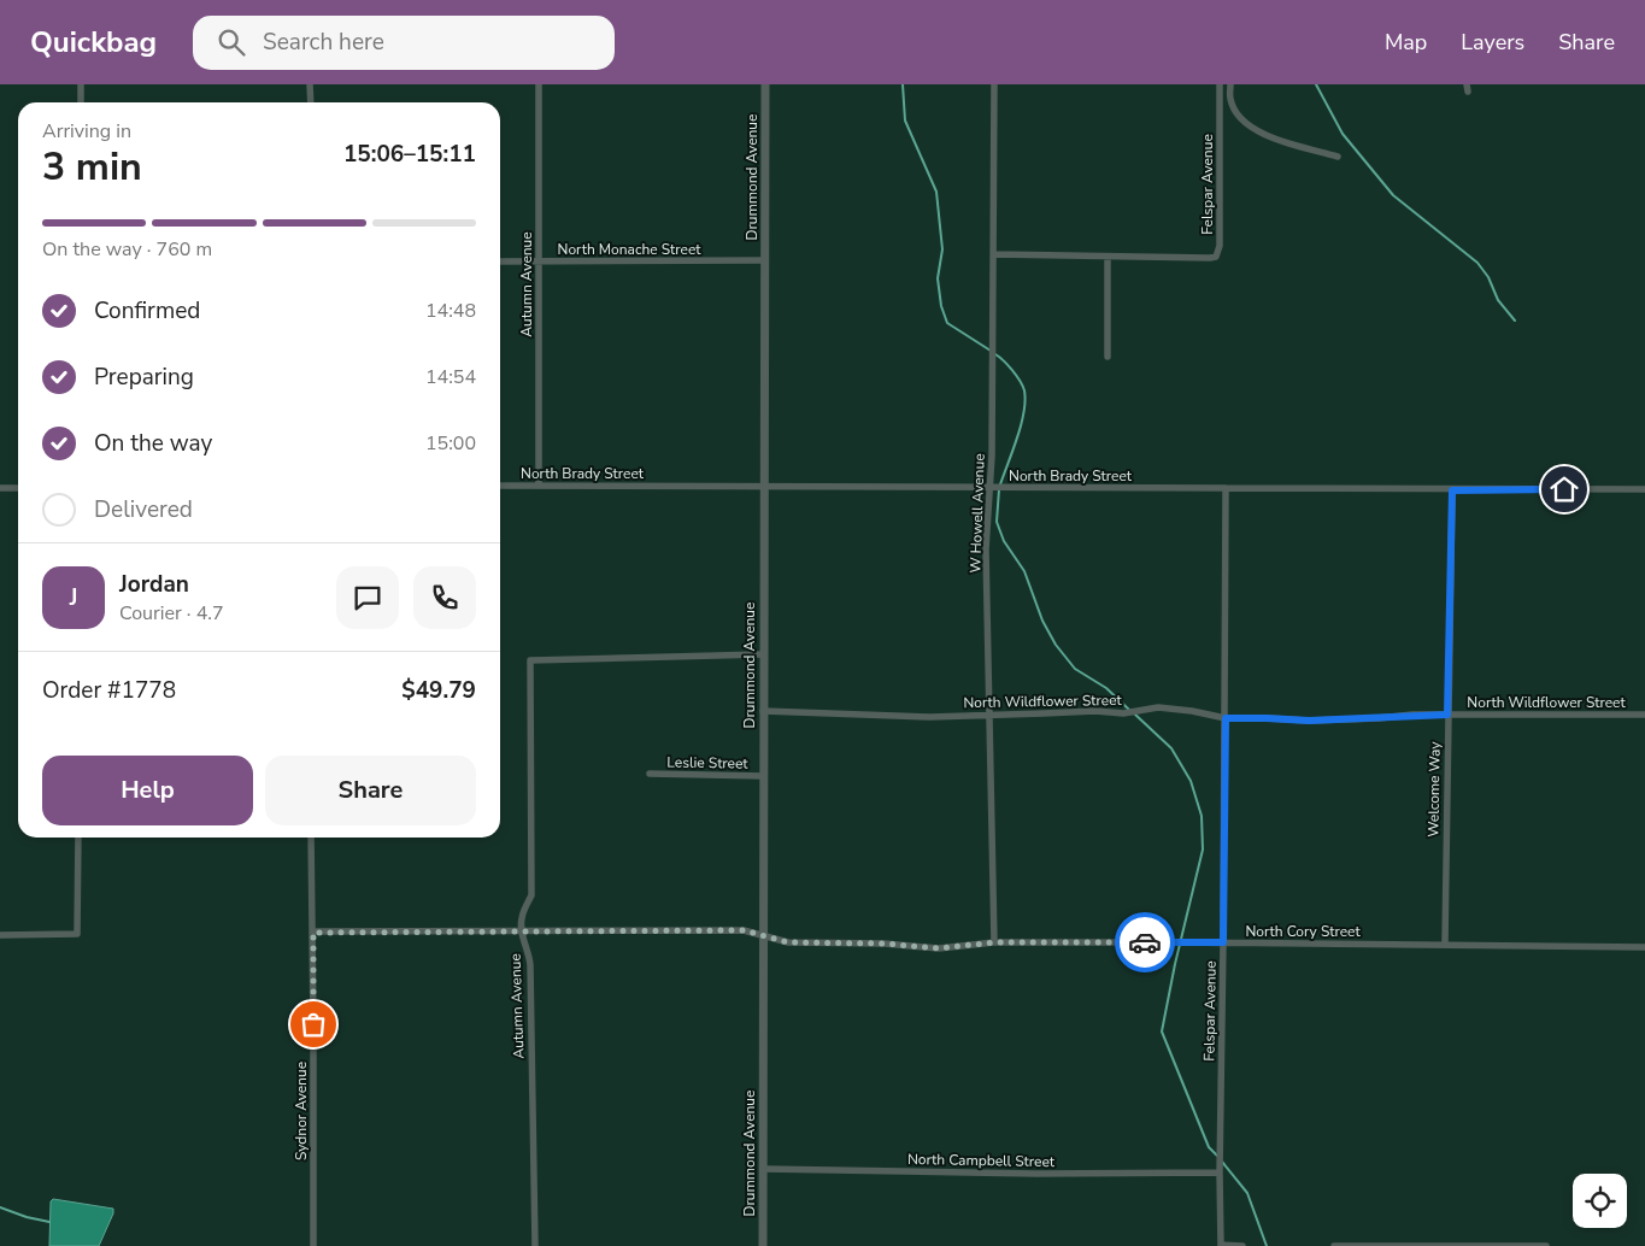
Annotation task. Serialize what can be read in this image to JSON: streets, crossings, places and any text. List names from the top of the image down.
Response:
{
  "streets": {
    "street": [
      "Drummond Avenue",
      "Felspar Avenue",
      "North Monache Street",
      "Autumn Avenue",
      "North Brady Street",
      "W Howell Avenue",
      "North Wildflower Street",
      "Leslie Street",
      "Welcome Way",
      "North Cory Street",
      "Sydnor Avenue",
      "North Campbell Street"
    ]
  },
  "crossings": [
    ["Drummond Avenue", "North Monache Street"],
    ["Drummond Avenue", "Autumn Avenue"],
    ["Drummond Avenue", "North Brady Street"],
    ["Drummond Avenue", "North Wildflower Street"],
    ["Drummond Avenue", "Leslie Street"],
    ["Drummond Avenue", "North Cory Street"],
    ["Drummond Avenue", "North Campbell Street"],
    ["Felspar Avenue", "North Brady Street"],
    ["Felspar Avenue", "North Wildflower Street"],
    ["Felspar Avenue", "North Cory Street"],
    ["Felspar Avenue", "North Campbell Street"],
    ["North Monache Street", "Autumn Avenue"],
    ["Autumn Avenue", "North Brady Street"],
    ["Autumn Avenue", "North Cory Street"],
    ["North Brady Street", "W Howell Avenue"],
    ["North Brady Street", "Welcome Way"],
    ["W Howell Avenue", "North Wildflower Street"],
    ["W Howell Avenue", "North Cory Street"],
    ["North Wildflower Street", "Welcome Way"],
    ["Welcome Way", "North Cory Street"],
    ["North Cory Street", "Sydnor Avenue"]
  ],
  "page": {
    "header": "Quickbag",
    "search": "Search here",
    "nav": ["Map", "Layers", "Share"],
    "heading": ["3 min", "Arriving in", "15:06–15:11"],
    "panel": [
      "Jordan",
      "Courier · 4.7",
      "Order #1778",
      "$49.79"
    ],
    "bar": "On the way · 760 m",
    "list": [
      ["Confirmed", "14:48"],
      ["Preparing", "14:54"],
      ["On the way", "15:00"],
      "Delivered"
    ],
    "round": "J",
    "buttons": ["Help", "Share"]
  }
}
